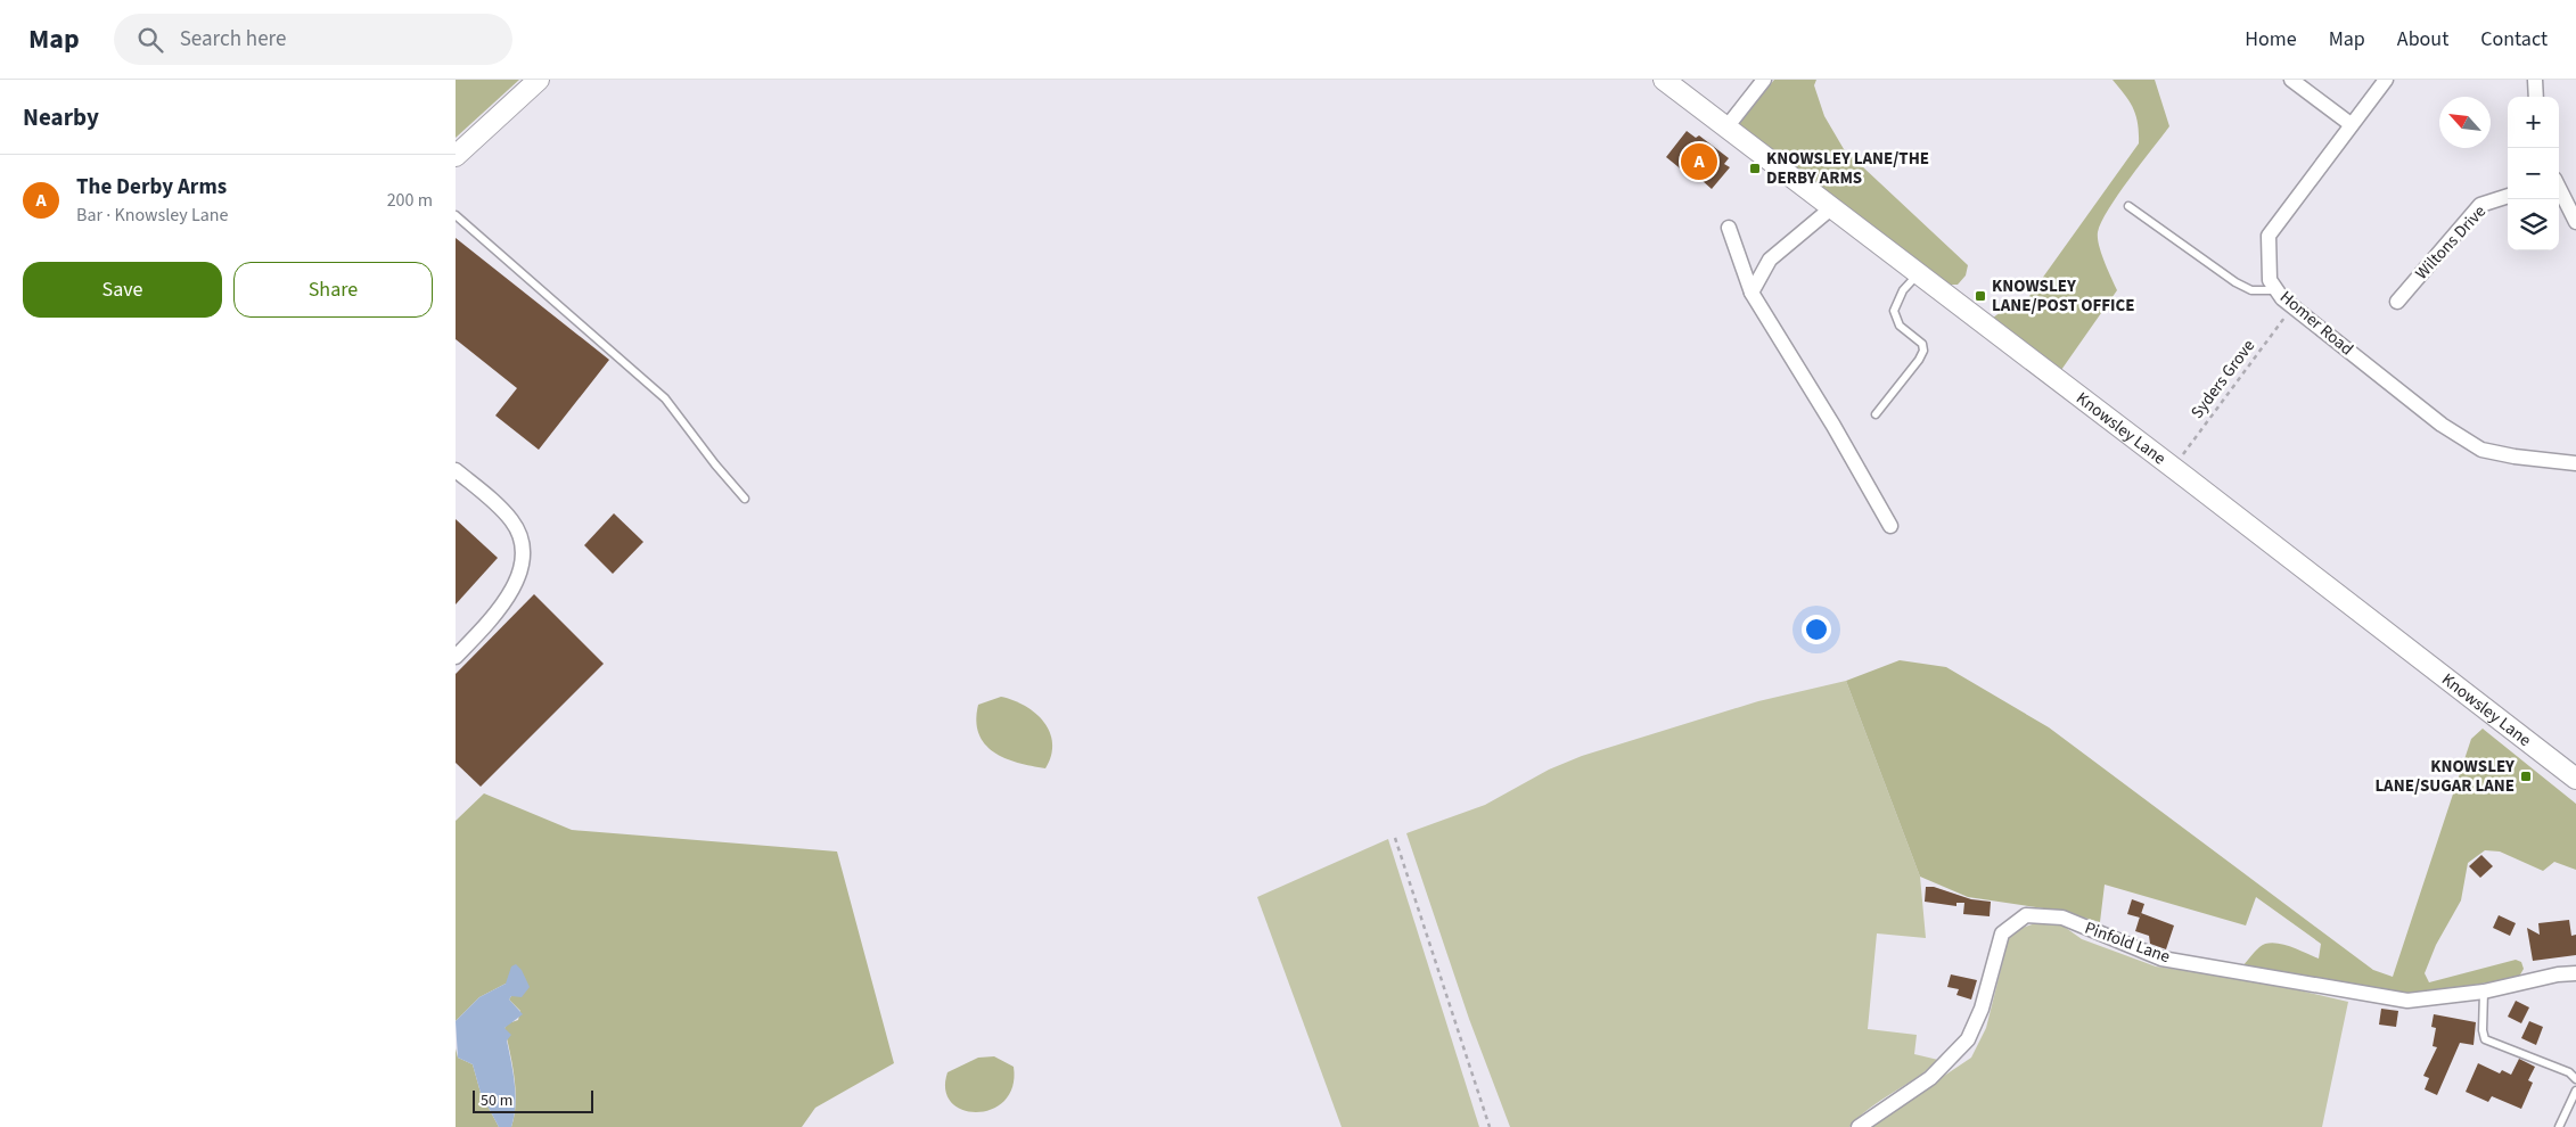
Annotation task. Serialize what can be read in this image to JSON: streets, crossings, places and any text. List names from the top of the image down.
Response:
{
  "streets": {
    "main road": ["Knowsley Lane"],
    "street": ["Wiltons Drive", "Homer Road", "Pinfold Lane"],
    "path": ["Syders Grove"]
  },
  "crossings": [
    ["Homer Road", "Syders Grove"],
    ["Syders Grove", "Knowsley Lane"]
  ],
  "places": {
    "transit": ["KNOWSLEY LANE/THE DERBY ARMS", "KNOWSLEY LANE/POST OFFICE", "KNOWSLEY LANE/SUGAR LANE"]
  },
  "scale_bar": "50 m",
  "north": "top left",
  "page": {
    "header": "Map",
    "search": "Search here",
    "nav": [
      "Home",
      "Map",
      "About",
      "Contact"
    ],
    "heading": "Nearby",
    "map_buttons": ["+", "−"],
    "pins": "A",
    "list": [
      {
        "mark": "A",
        "name": "The Derby Arms",
        "note": "Bar · Knowsley Lane",
        "value": "200 m"
      }
    ],
    "buttons": ["Save", "Share"],
    "scale": "50 m"
  }
}
